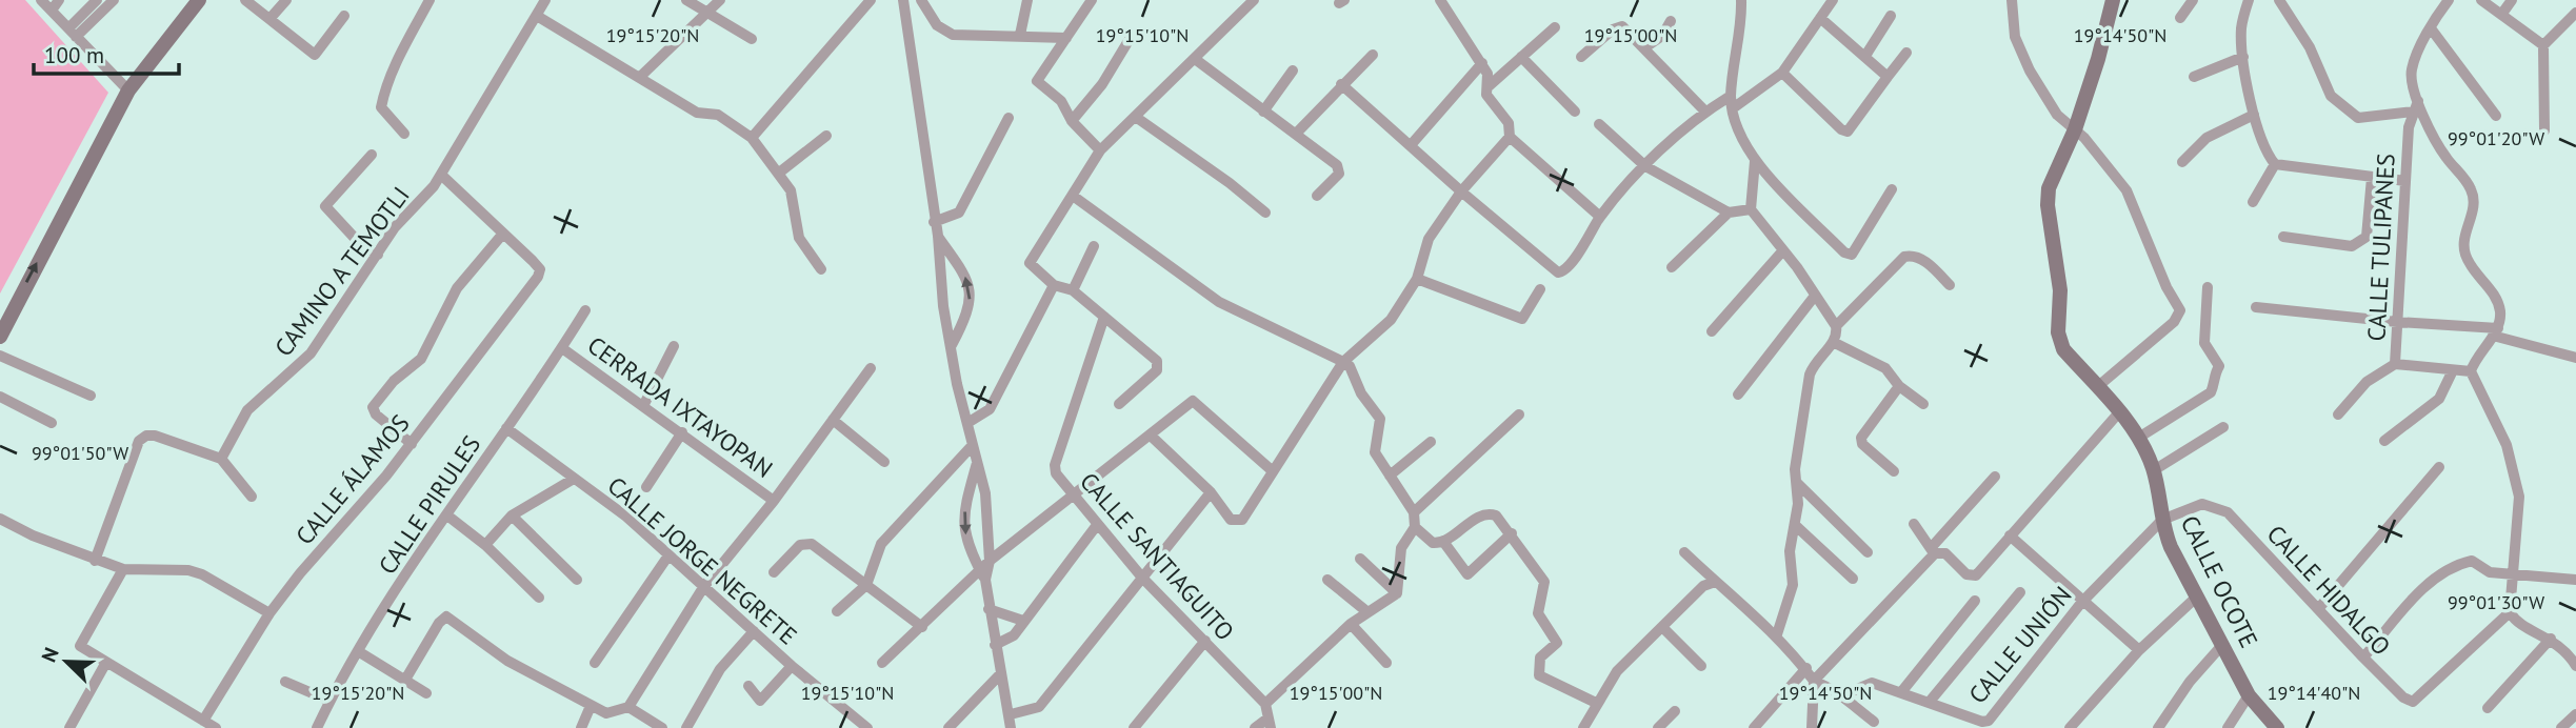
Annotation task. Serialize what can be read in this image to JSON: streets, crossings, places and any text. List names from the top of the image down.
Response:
{
  "streets": {
    "street": [
      "CALLE TULIPANES",
      "CAMINO A TEMOTLI",
      "CERRADA IXTAYOPAN",
      "CALLE ÁLAMOS",
      "CALLE PIRULES",
      "CALLE SANTIAGUITO",
      "CALLE JORGE NEGRETE",
      "CALLE OCOTE",
      "CALLE HIDALGO",
      "CALLE UNIÓN"
    ]
  },
  "crossings": [
    ["CERRADA IXTAYOPAN", "CALLE PIRULES"],
    ["CALLE PIRULES", "CALLE JORGE NEGRETE"],
    ["CALLE OCOTE", "CALLE HIDALGO"],
    ["CALLE OCOTE", "CALLE UNIÓN"],
    ["CALLE HIDALGO", "CALLE UNIÓN"]
  ],
  "scale_bar": "100 m",
  "north": "top left",
  "coordinates": [
    "19°15'20\"N",
    "19°15'00\"N",
    "19°15'10\"N",
    "19°14'50\"N",
    "99°01'20\"W",
    "99°01'50\"W",
    "99°01'30\"W",
    "19°14'40\"N"
  ]
}
